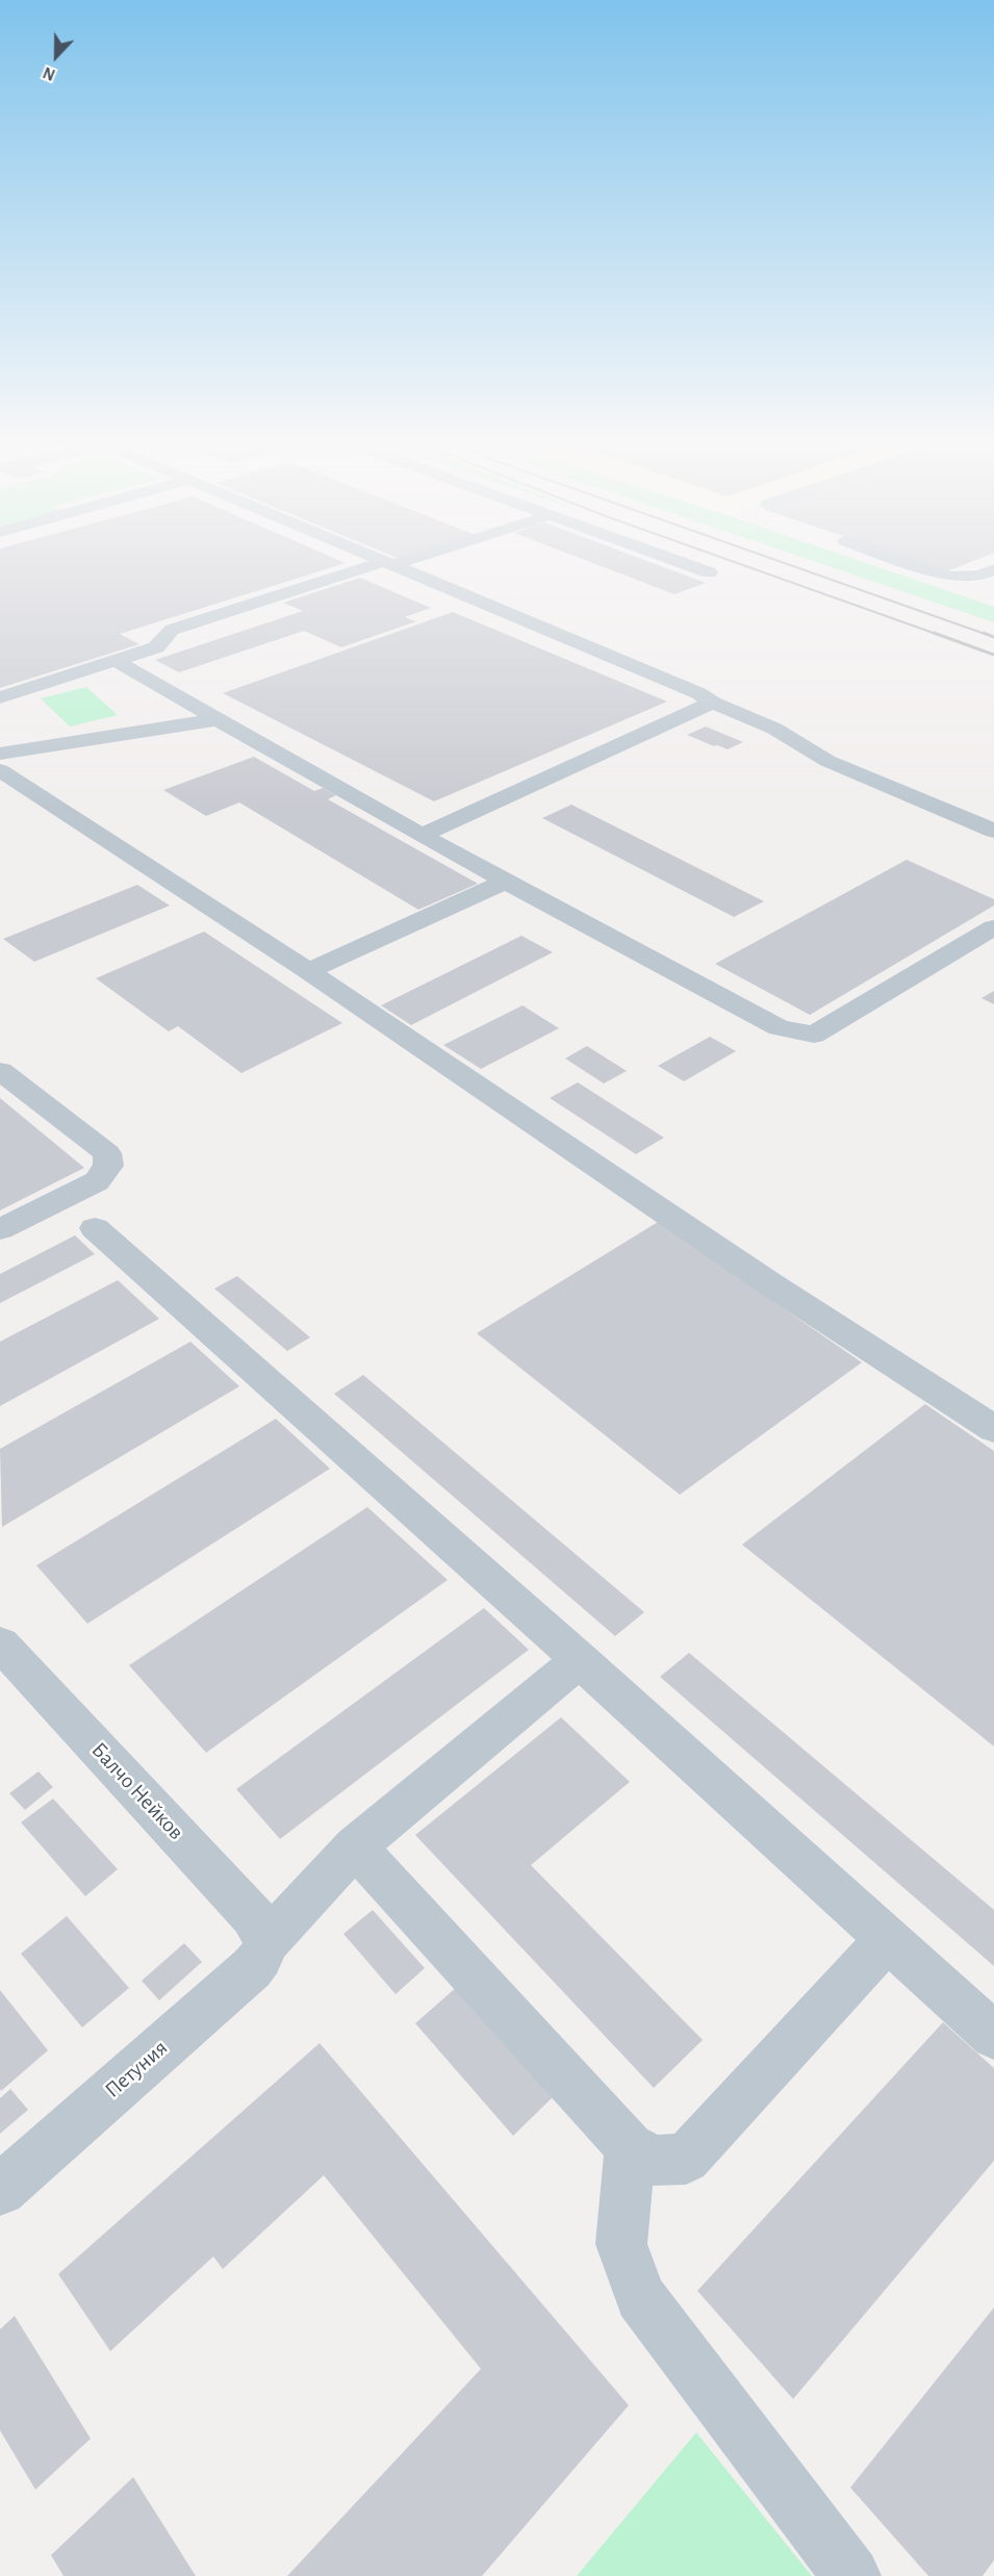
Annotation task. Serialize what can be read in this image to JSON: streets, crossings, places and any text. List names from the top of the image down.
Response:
{
  "streets": {
    "street": ["Балчо Нейков", "Петуния"]
  },
  "crossings": [
    ["Балчо Нейков", "Петуния"]
  ],
  "north": "bottom"
}
